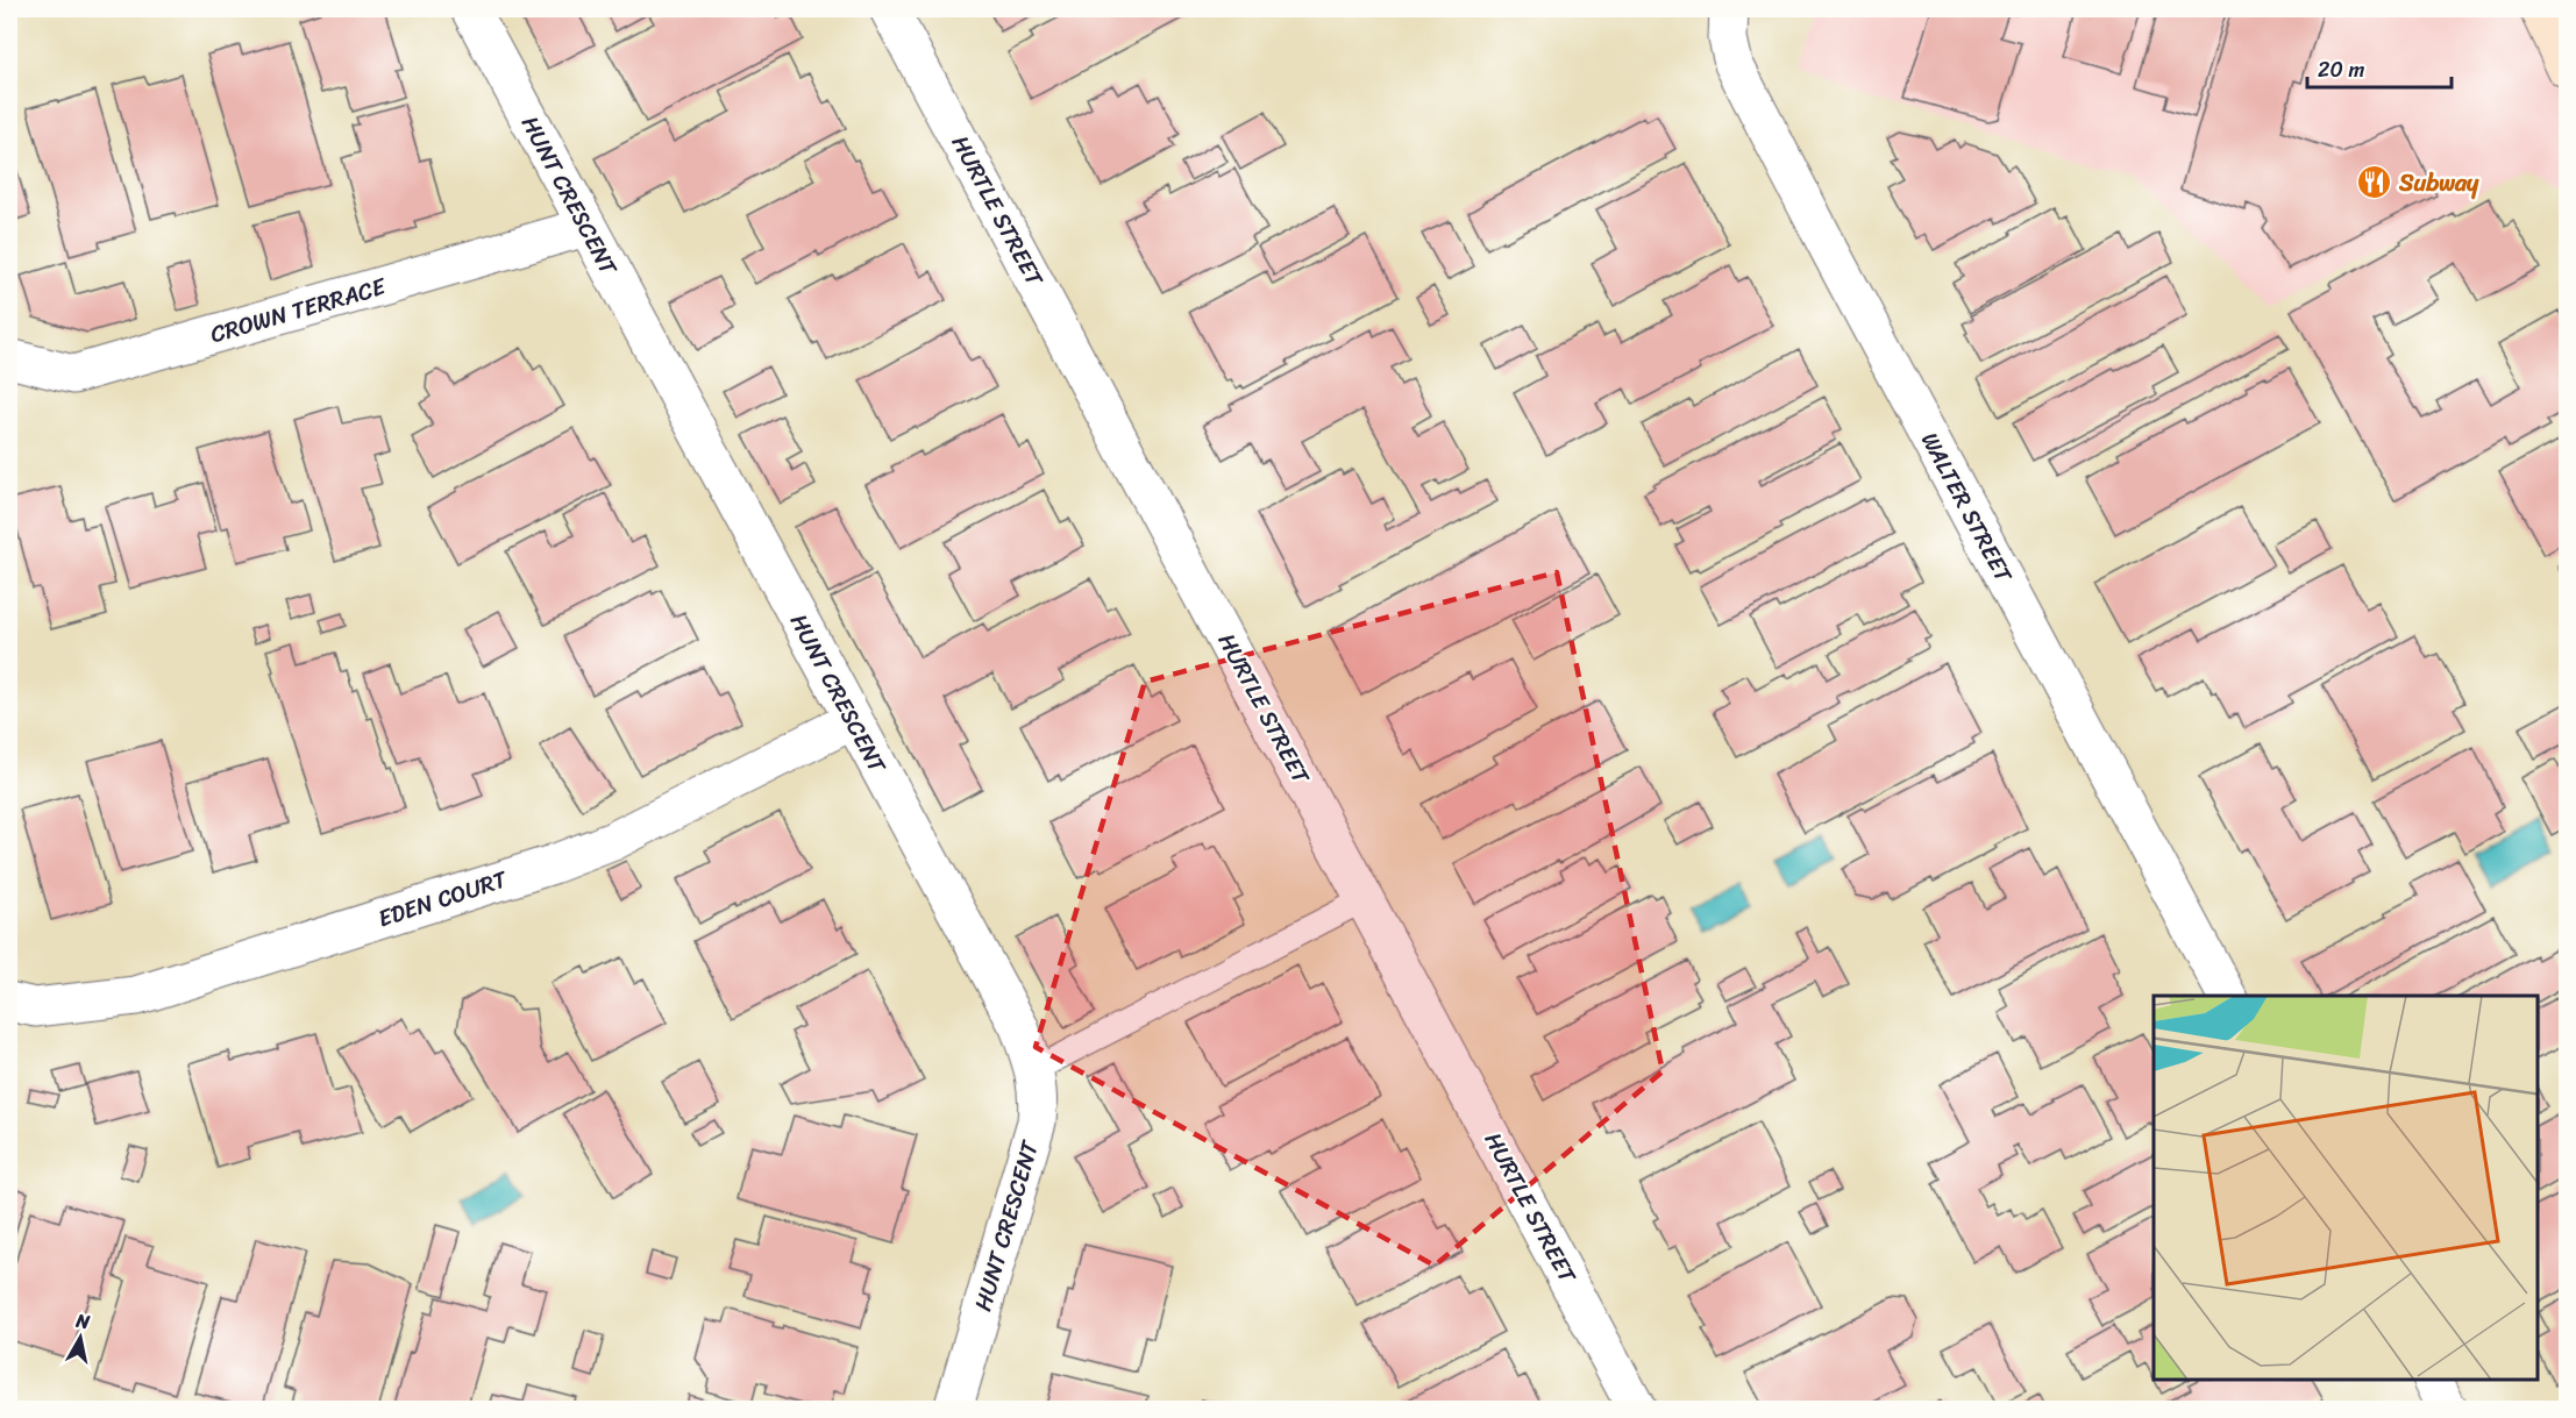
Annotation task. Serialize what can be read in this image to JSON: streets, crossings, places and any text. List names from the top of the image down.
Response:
{
  "streets": {
    "street": [
      "HUNT CRESCENT",
      "HURTLE STREET",
      "CROWN TERRACE",
      "WALTER STREET",
      "EDEN COURT"
    ]
  },
  "crossings": [
    ["HUNT CRESCENT", "CROWN TERRACE"],
    ["HUNT CRESCENT", "EDEN COURT"]
  ],
  "places": {
    "restaurant": ["Subway"]
  },
  "scale_bar": "20 m",
  "north": "top"
}
